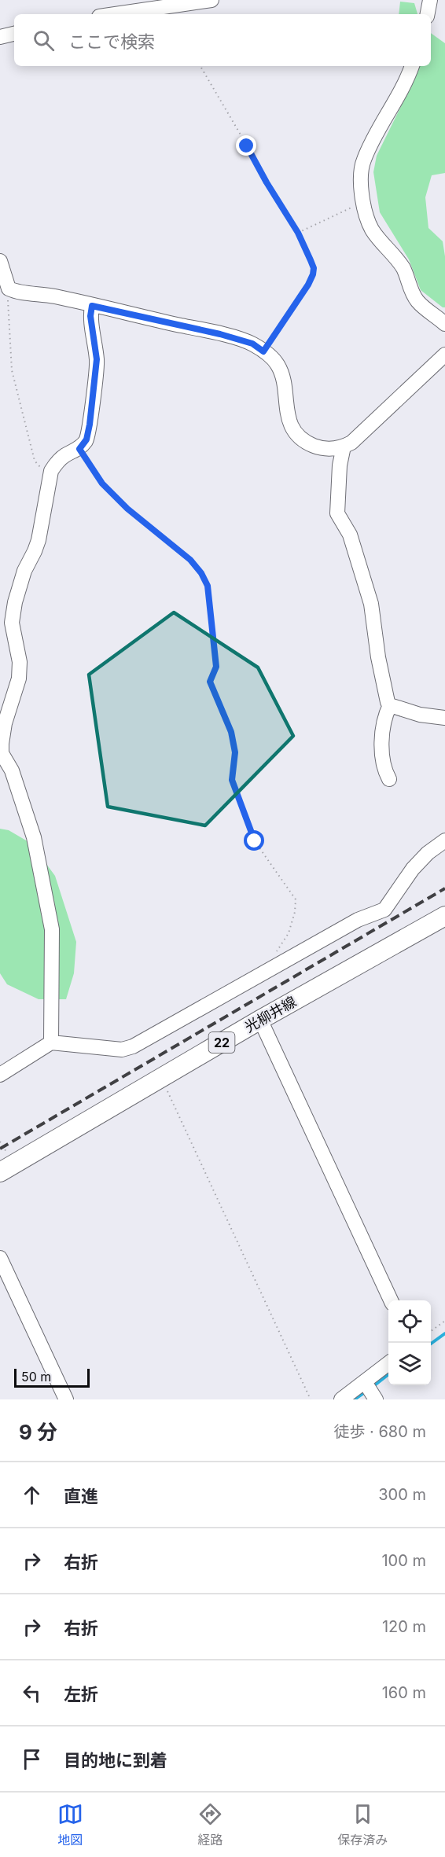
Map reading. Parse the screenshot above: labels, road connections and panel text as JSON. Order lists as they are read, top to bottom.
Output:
{
  "streets": {
    "main road": ["光柳井線", "22"]
  },
  "scale_bar": "50 m",
  "page": {
    "search": "ここで検索",
    "scale": "50 m",
    "heading": ["9 分", "徒歩 · 680 m"],
    "list": [
      ["直進", "300 m"],
      ["右折", "100 m"],
      ["右折", "120 m"],
      ["左折", "160 m"],
      "目的地に到着"
    ],
    "nav": ["地図", "経路", "保存済み"]
  }
}
